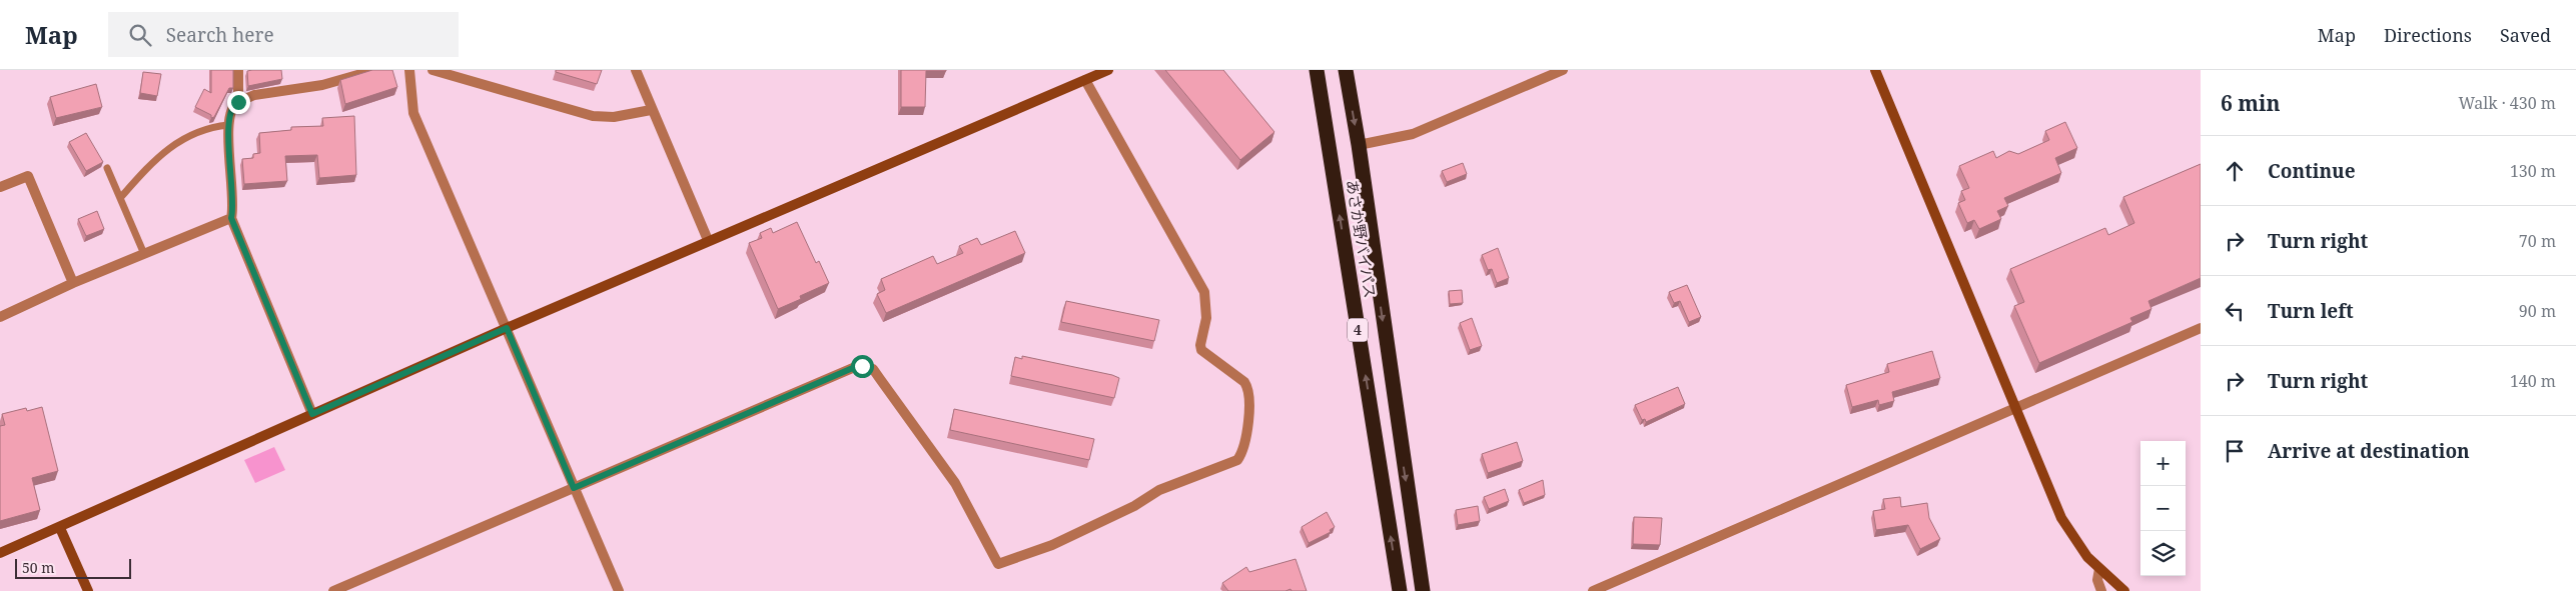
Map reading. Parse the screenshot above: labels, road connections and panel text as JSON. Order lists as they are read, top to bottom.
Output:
{
  "streets": {
    "highway": ["あさか野バイパス", "4"]
  },
  "scale_bar": "50 m",
  "page": {
    "header": "Map",
    "search": "Search here",
    "nav": ["Map", "Directions", "Saved"],
    "heading": ["6 min", "Walk · 430 m"],
    "list": [
      ["Continue", "130 m"],
      ["Turn right", "70 m"],
      ["Turn left", "90 m"],
      ["Turn right", "140 m"],
      "Arrive at destination"
    ],
    "map_buttons": ["+", "−"],
    "scale": "50 m"
  }
}
